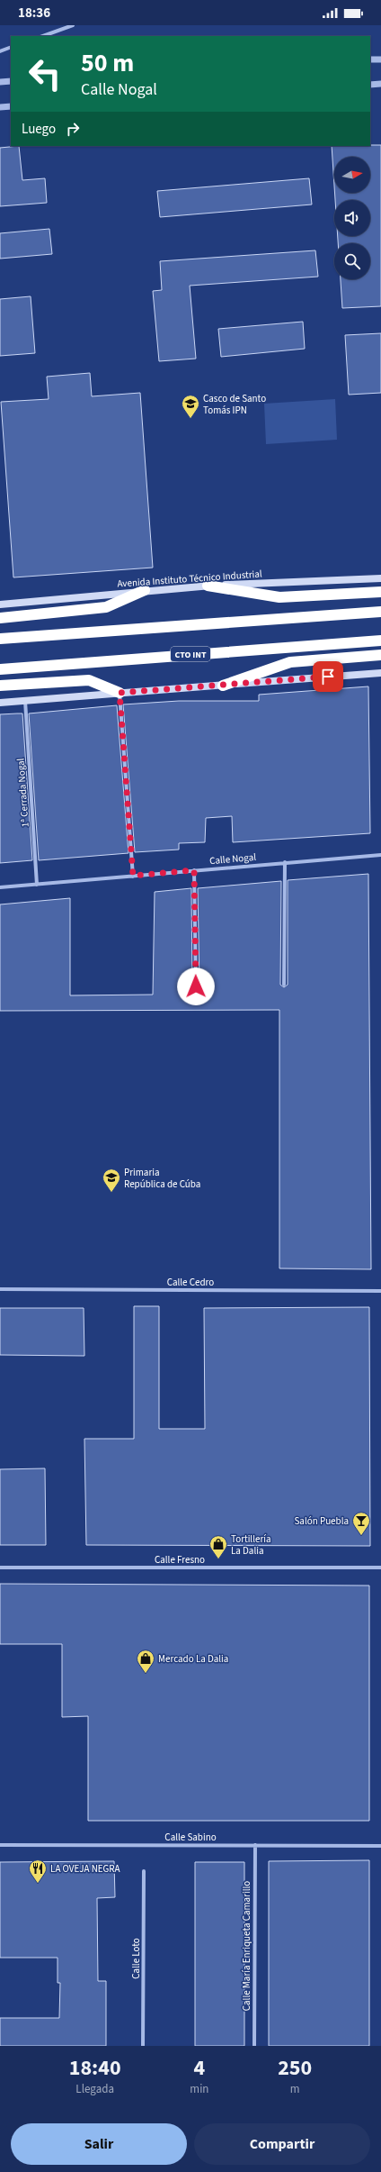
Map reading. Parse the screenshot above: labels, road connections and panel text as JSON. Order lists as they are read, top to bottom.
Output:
{
  "streets": {
    "highway": ["CTO INT"],
    "main road": ["Avenida Instituto Técnico Industrial"],
    "street": [
      "1ª Cerrada Nogal",
      "Calle Nogal",
      "Calle Cedro",
      "Calle Fresno",
      "Calle Sabino",
      "Calle María Enriqueta Camarillo",
      "Calle Loto"
    ]
  },
  "crossings": [
    ["1ª Cerrada Nogal", "Calle Nogal"],
    ["Calle Sabino", "Calle María Enriqueta Camarillo"]
  ],
  "places": {
    "school or university": ["Casco de Santo Tomás IPN", "Primaria República de Cúba"],
    "bar": ["Salón Puebla"],
    "shop": ["Tortillería La Dalia", "Mercado La Dalia"],
    "restaurant": ["LA OVEJA NEGRA"]
  },
  "north": "right",
  "page": {
    "status": "18:36",
    "turn": ["50 m", "Calle Nogal"],
    "then": "Luego",
    "eta": [
      "18:40",
      "Llegada",
      "4",
      "min",
      "250",
      "m"
    ],
    "buttons": ["Salir", "Compartir"]
  }
}
